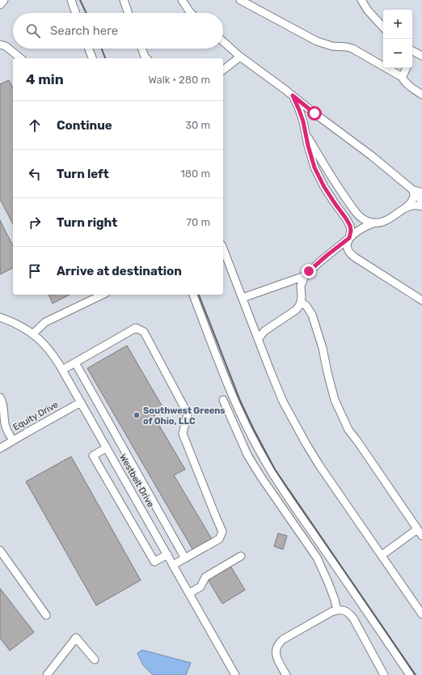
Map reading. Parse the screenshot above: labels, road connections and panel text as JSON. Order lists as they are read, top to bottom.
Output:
{
  "streets": {
    "street": ["Equity Drive", "Westbelt Drive"]
  },
  "crossings": [
    ["Equity Drive", "Westbelt Drive"]
  ],
  "places": ["Southwest Greens of Ohio, LLC"],
  "page": {
    "map_buttons": ["+", "−"],
    "search": "Search here",
    "heading": ["4 min", "Walk · 280 m"],
    "list": [
      ["Continue", "30 m"],
      ["Turn left", "180 m"],
      ["Turn right", "70 m"],
      "Arrive at destination"
    ]
  }
}
